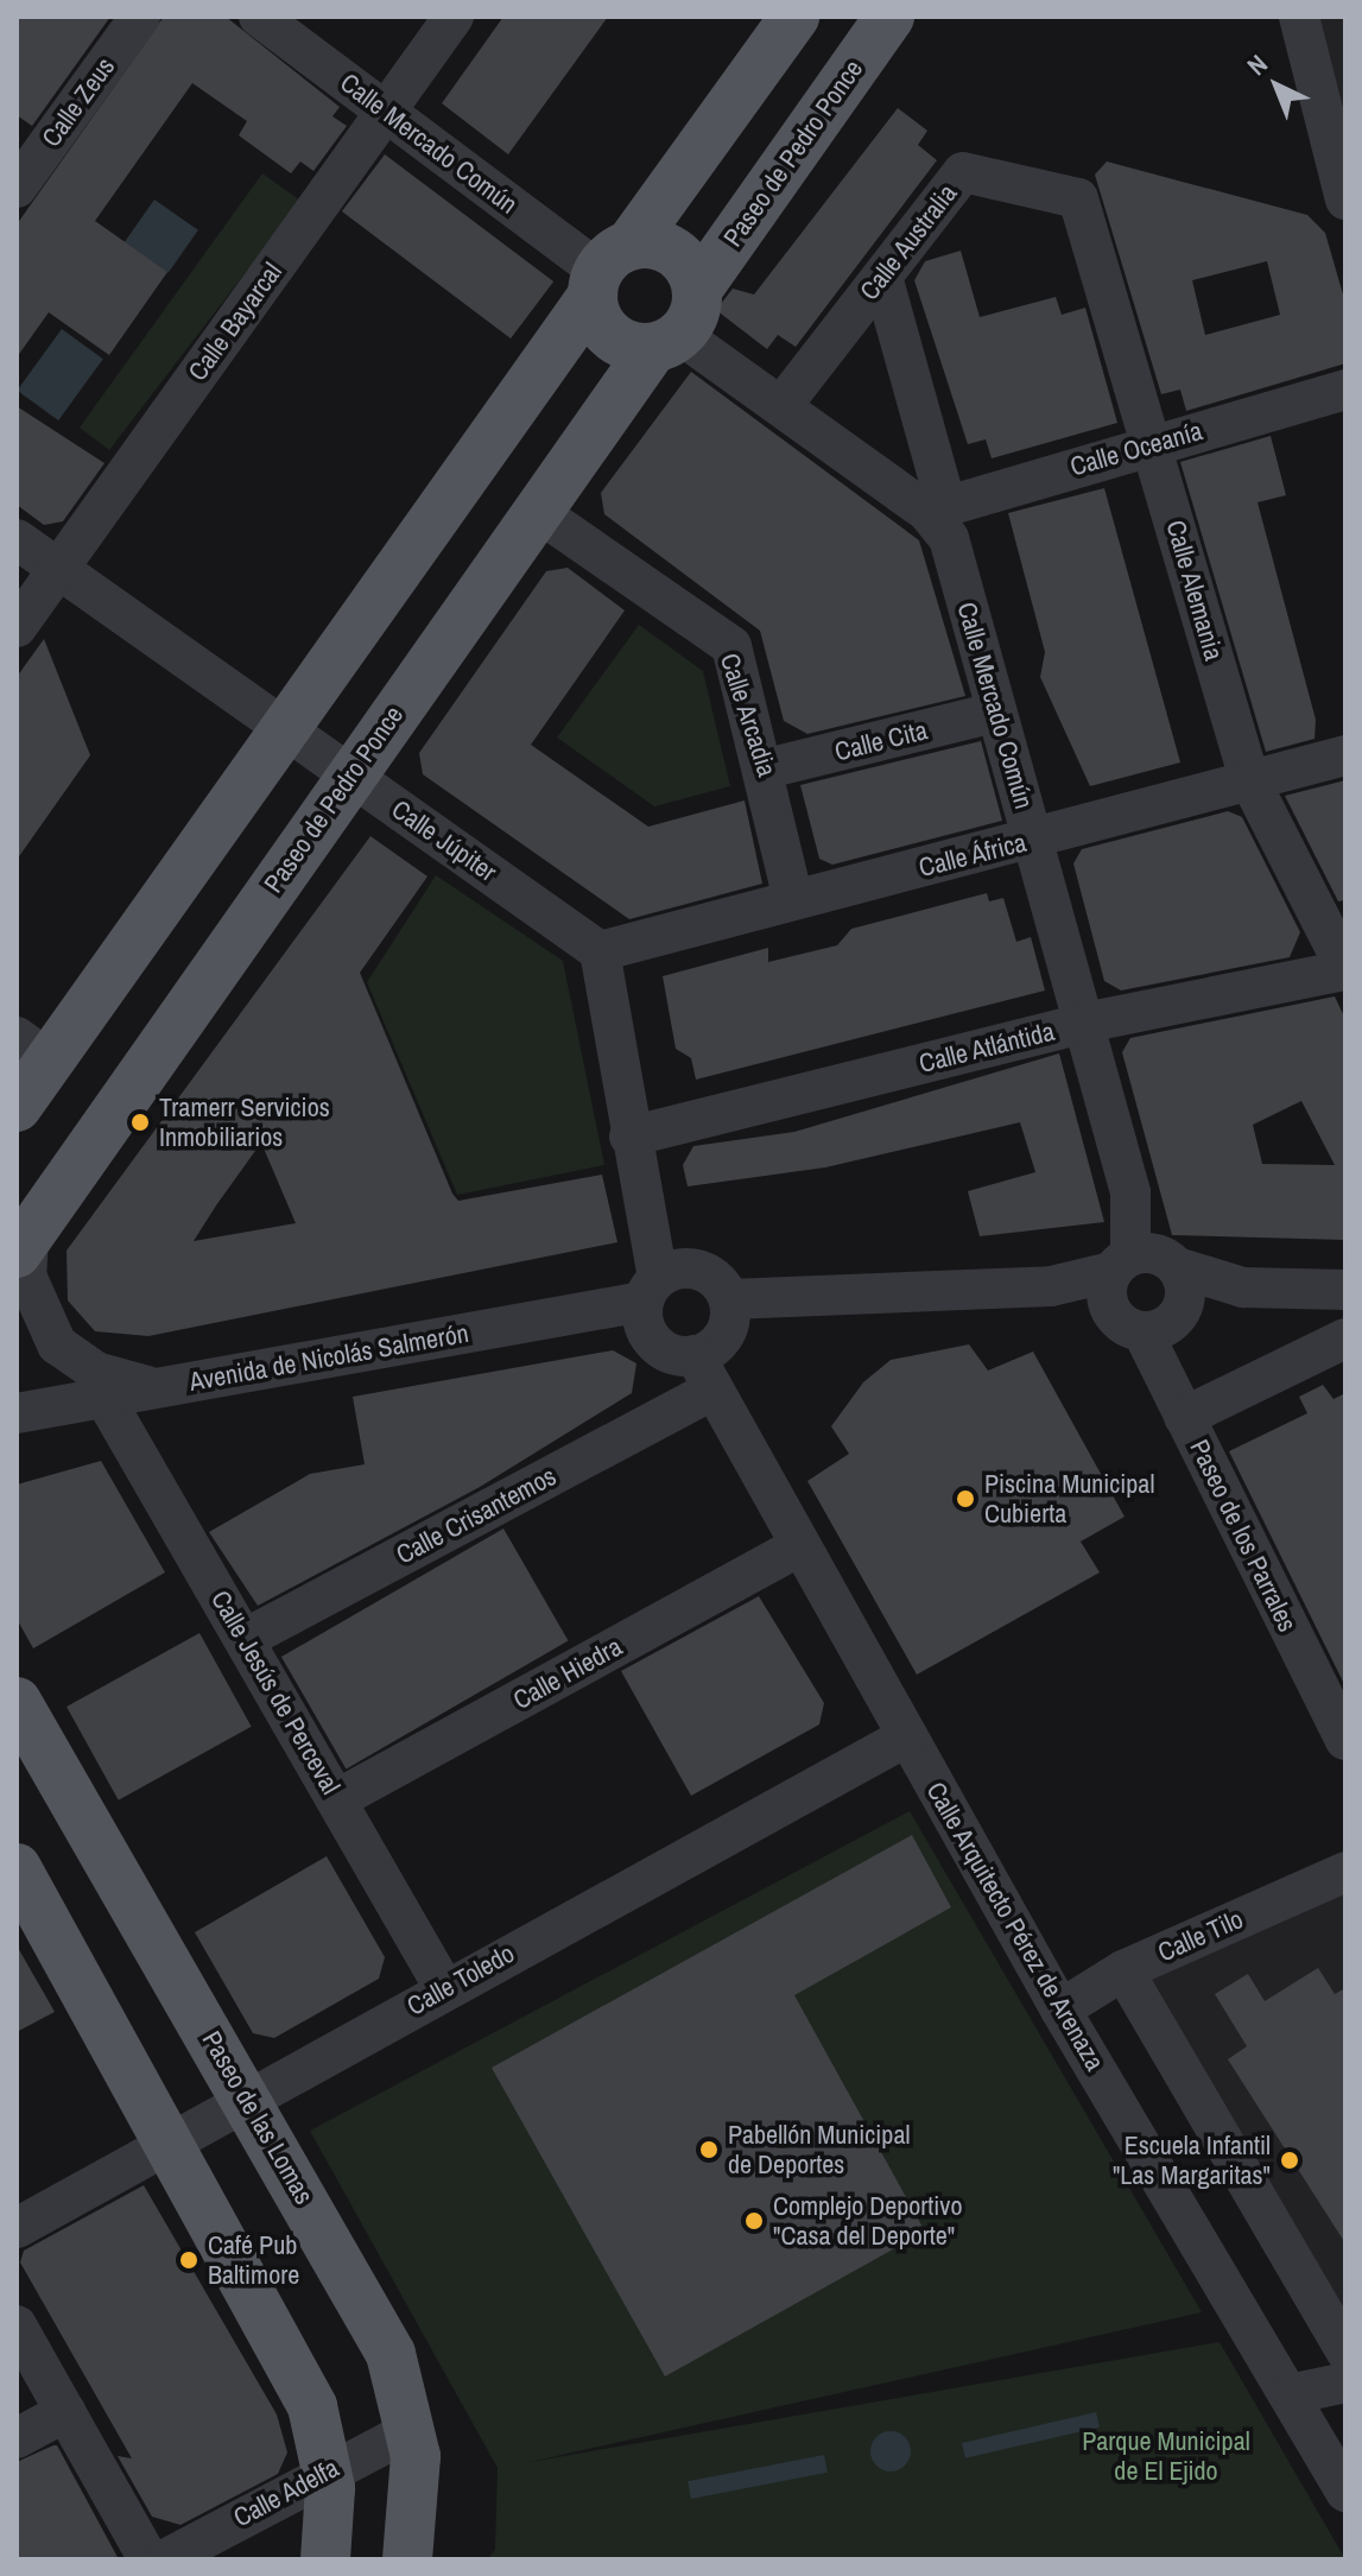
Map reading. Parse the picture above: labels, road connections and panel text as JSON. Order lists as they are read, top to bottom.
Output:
{
  "streets": {
    "main road": ["Paseo de Pedro Ponce", "Paseo de las Lomas"],
    "street": [
      "Calle Zeus",
      "Calle Mercado Común",
      "Calle Australia",
      "Calle Bayarcal",
      "Calle Oceanía",
      "Calle Alemania",
      "Calle Arcadia",
      "Calle Cita",
      "Calle Júpiter",
      "Calle África",
      "Calle Atlántida",
      "Avenida de Nicolás Salmerón",
      "Calle Crisantemos",
      "Paseo de los Parrales",
      "Calle Hiedra",
      "Calle Jesús de Perceval",
      "Calle Arquitecto Pérez de Arenaza",
      "Calle Tilo",
      "Calle Toledo",
      "Calle Adelfa"
    ]
  },
  "crossings": [
    ["Calle Mercado Común", "Paseo de Pedro Ponce"],
    ["Calle Mercado Común", "Calle Australia"],
    ["Calle Mercado Común", "Calle Bayarcal"],
    ["Calle Mercado Común", "Calle Oceanía"],
    ["Calle Mercado Común", "Calle Cita"],
    ["Calle Mercado Común", "Calle África"],
    ["Calle Mercado Común", "Calle Atlántida"],
    ["Calle Mercado Común", "Paseo de los Parrales"],
    ["Paseo de Pedro Ponce", "Calle Arcadia"],
    ["Paseo de Pedro Ponce", "Calle Júpiter"],
    ["Calle Australia", "Calle Alemania"],
    ["Calle Bayarcal", "Calle Júpiter"],
    ["Calle Oceanía", "Calle Alemania"],
    ["Calle Alemania", "Calle África"],
    ["Calle Alemania", "Calle Atlántida"],
    ["Calle Arcadia", "Calle Cita"],
    ["Calle Arcadia", "Calle África"],
    ["Calle Júpiter", "Calle África"],
    ["Avenida de Nicolás Salmerón", "Calle Crisantemos"],
    ["Avenida de Nicolás Salmerón", "Calle Jesús de Perceval"],
    ["Calle Crisantemos", "Calle Jesús de Perceval"],
    ["Calle Crisantemos", "Calle Arquitecto Pérez de Arenaza"],
    ["Calle Hiedra", "Calle Jesús de Perceval"],
    ["Calle Hiedra", "Calle Arquitecto Pérez de Arenaza"],
    ["Calle Jesús de Perceval", "Calle Toledo"],
    ["Calle Arquitecto Pérez de Arenaza", "Calle Tilo"],
    ["Calle Arquitecto Pérez de Arenaza", "Calle Toledo"],
    ["Calle Toledo", "Paseo de las Lomas"],
    ["Paseo de las Lomas", "Calle Adelfa"]
  ],
  "parks": ["Parque Municipal de El Ejido"],
  "places": [
    "Tramerr Servicios Inmobiliarios",
    "Piscina Municipal Cubierta",
    "Pabellón Municipal de Deportes",
    "Escuela Infantil \"Las Margaritas\"",
    "Complejo Deportivo \"Casa del Deporte\"",
    "Café Pub Baltimore"
  ],
  "north": "top left"
}
